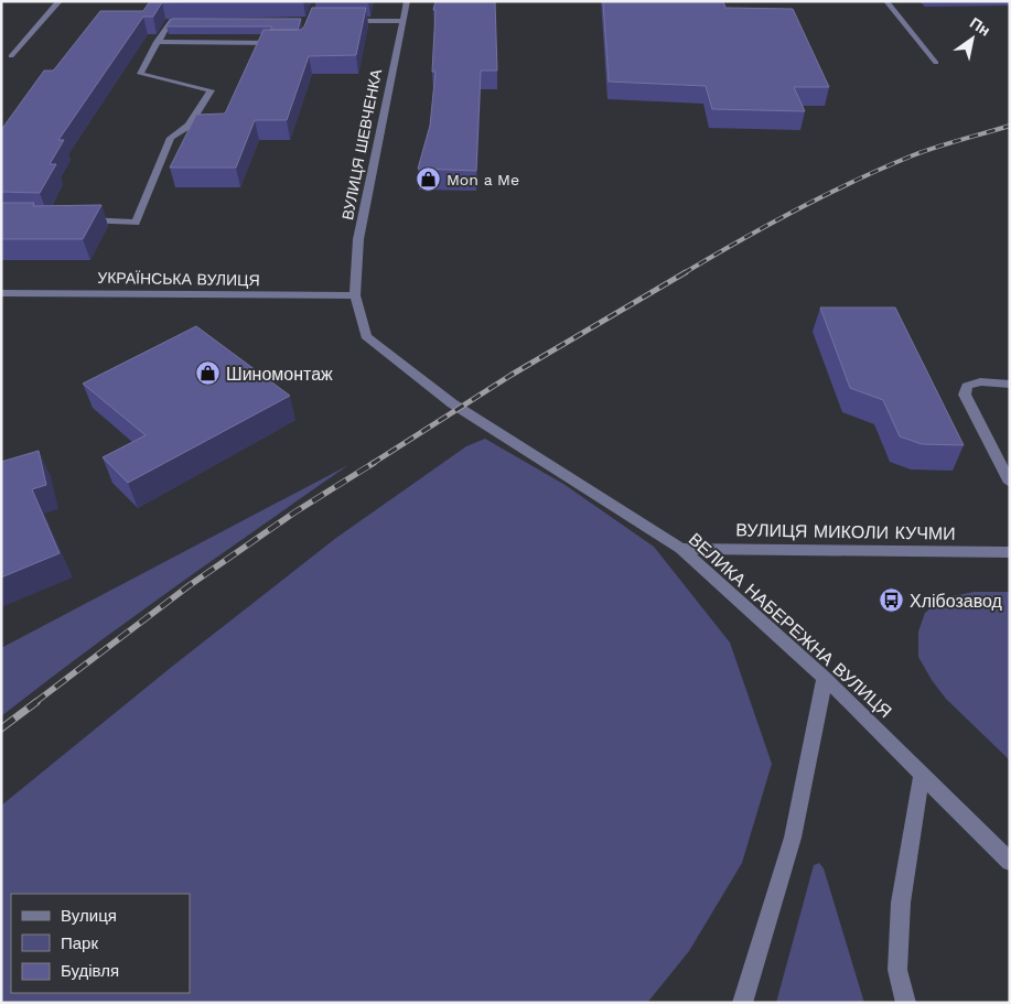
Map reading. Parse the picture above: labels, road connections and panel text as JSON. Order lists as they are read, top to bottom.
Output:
{
  "streets": {
    "street": [
      "ВУЛИЦЯ ШЕВЧЕНКА",
      "УКРАЇНСЬКА ВУЛИЦЯ",
      "ВУЛИЦЯ МИКОЛИ КУЧМИ",
      "ВЕЛИКА НАБЕРЕЖНА ВУЛИЦЯ"
    ]
  },
  "crossings": [
    ["ВУЛИЦЯ ШЕВЧЕНКА", "УКРАЇНСЬКА ВУЛИЦЯ"],
    ["ВУЛИЦЯ ШЕВЧЕНКА", "ВЕЛИКА НАБЕРЕЖНА ВУЛИЦЯ"],
    ["УКРАЇНСЬКА ВУЛИЦЯ", "ВЕЛИКА НАБЕРЕЖНА ВУЛИЦЯ"],
    ["ВУЛИЦЯ МИКОЛИ КУЧМИ", "ВЕЛИКА НАБЕРЕЖНА ВУЛИЦЯ"]
  ],
  "places": {
    "shop": ["Mon a Me", "Шиномонтаж"],
    "bus stop": ["Хлібозавод"]
  },
  "legend": ["Вулиця", "Парк", "Будівля"],
  "north": "top right"
}
